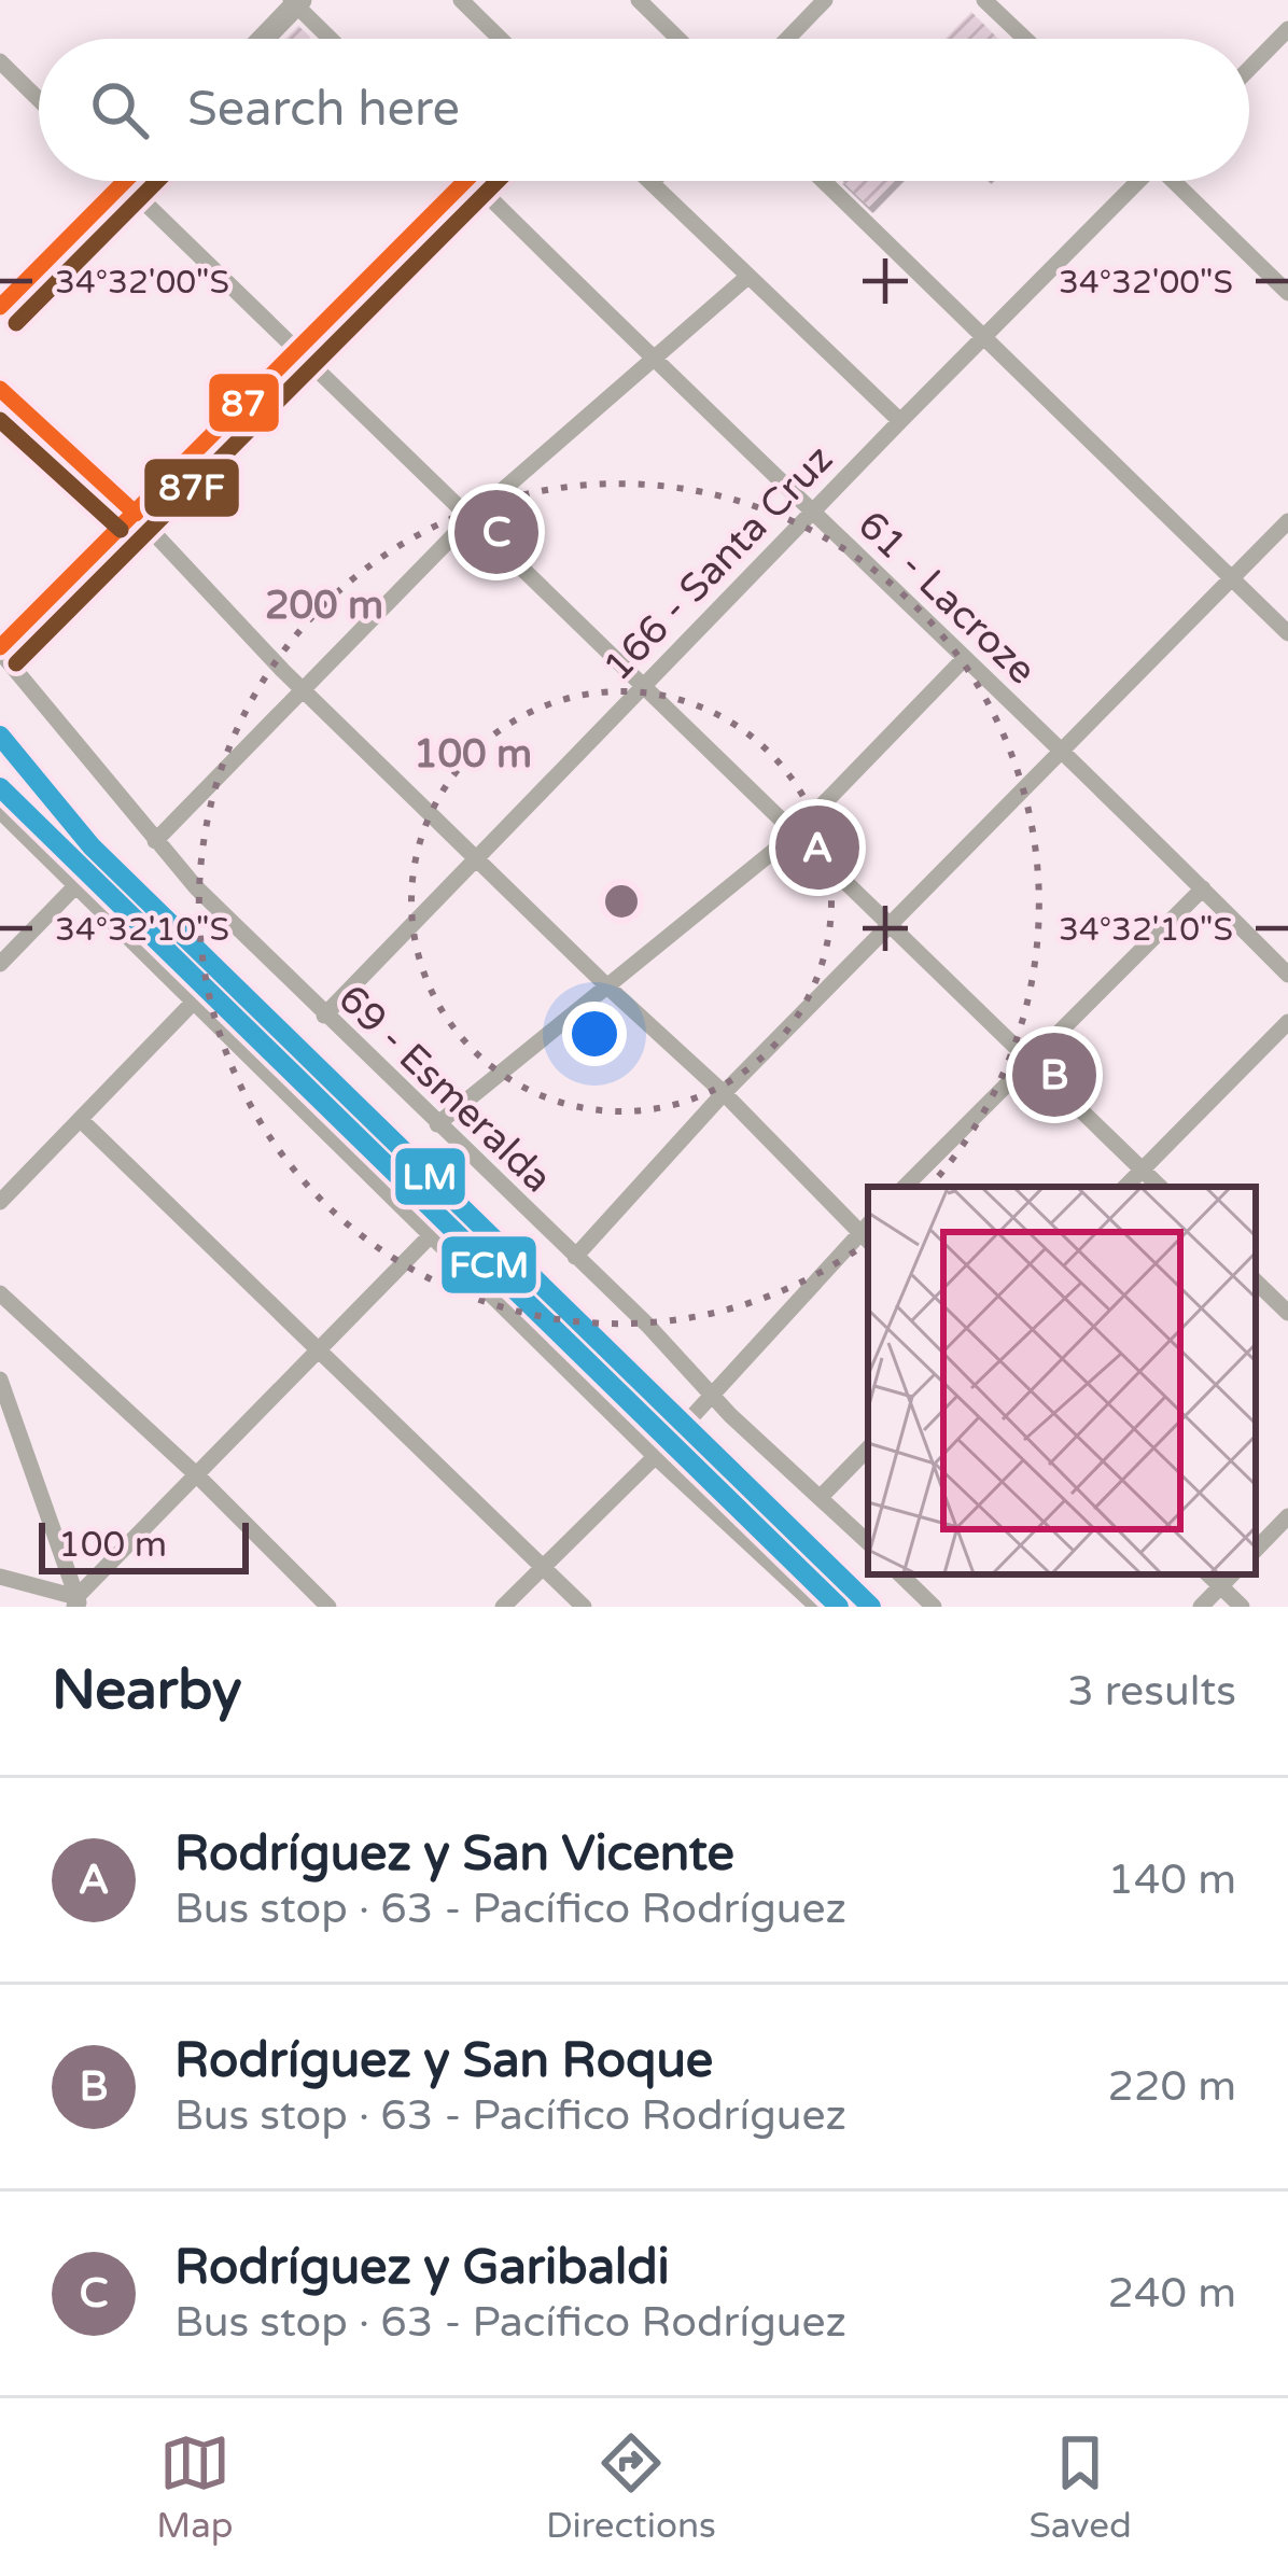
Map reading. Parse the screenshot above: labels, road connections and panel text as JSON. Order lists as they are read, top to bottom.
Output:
{
  "streets": {
    "street": ["166 - Santa Cruz", "61 - Lacroze", "69 - Esmeralda"]
  },
  "crossings": [
    ["166 - Santa Cruz", "61 - Lacroze"],
    ["166 - Santa Cruz", "69 - Esmeralda"]
  ],
  "lines": [
    "transit line 87",
    "transit line 87F",
    "transit line LM",
    "transit line FCM"
  ],
  "scale_bar": "100 m",
  "page": {
    "search": "Search here",
    "pins": ["C", "A", "B"],
    "scale": "100 m",
    "heading": ["Nearby", "3 results"],
    "list": [
      {
        "mark": "A",
        "name": "Rodríguez y San Vicente",
        "note": "Bus stop · 63 - Pacífico Rodríguez",
        "value": "140 m"
      },
      {
        "mark": "B",
        "name": "Rodríguez y San Roque",
        "note": "Bus stop · 63 - Pacífico Rodríguez",
        "value": "220 m"
      },
      {
        "mark": "C",
        "name": "Rodríguez y Garibaldi",
        "note": "Bus stop · 63 - Pacífico Rodríguez",
        "value": "240 m"
      }
    ],
    "nav": ["Map", "Directions", "Saved"]
  },
  "coordinates": ["34°32'00\"S", "34°32'10\"S"],
  "rings": ["200 m", "100 m"]
}
